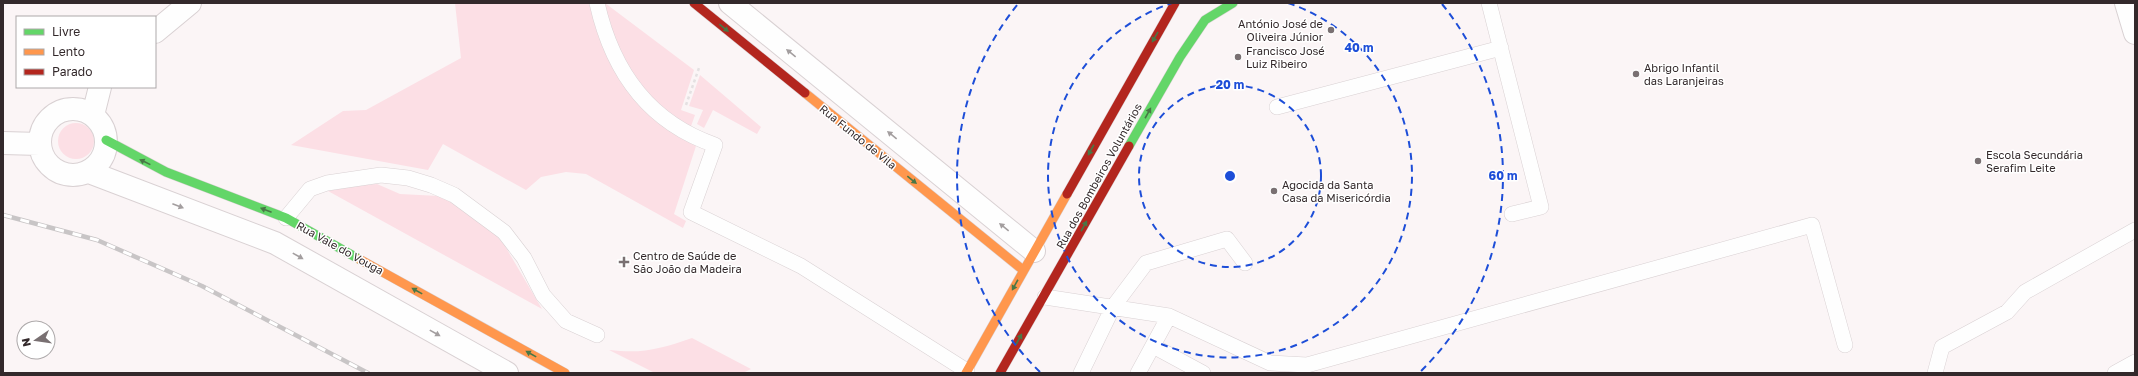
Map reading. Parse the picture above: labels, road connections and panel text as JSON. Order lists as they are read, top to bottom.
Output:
{
  "streets": {
    "street": ["Rua Fundo de Vila", "Rua dos Bombeiros Voluntários", "Rua Vale do Vouga"]
  },
  "crossings": [
    ["Rua Fundo de Vila", "Rua dos Bombeiros Voluntários"]
  ],
  "places": {
    "other": [
      "António José de Oliveira Júnior",
      "Francisco José Luiz Ribeiro",
      "Abrigo Infantil das Laranjeiras",
      "Escola Secundária Serafim Leite",
      "Agocida da Santa Casa da Misericórdia"
    ],
    "health": ["Centro de Saúde de São João da Madeira"]
  },
  "legend": ["Livre", "Lento", "Parado"],
  "north": "left",
  "rings": ["40 m", "20 m", "60 m"]
}
